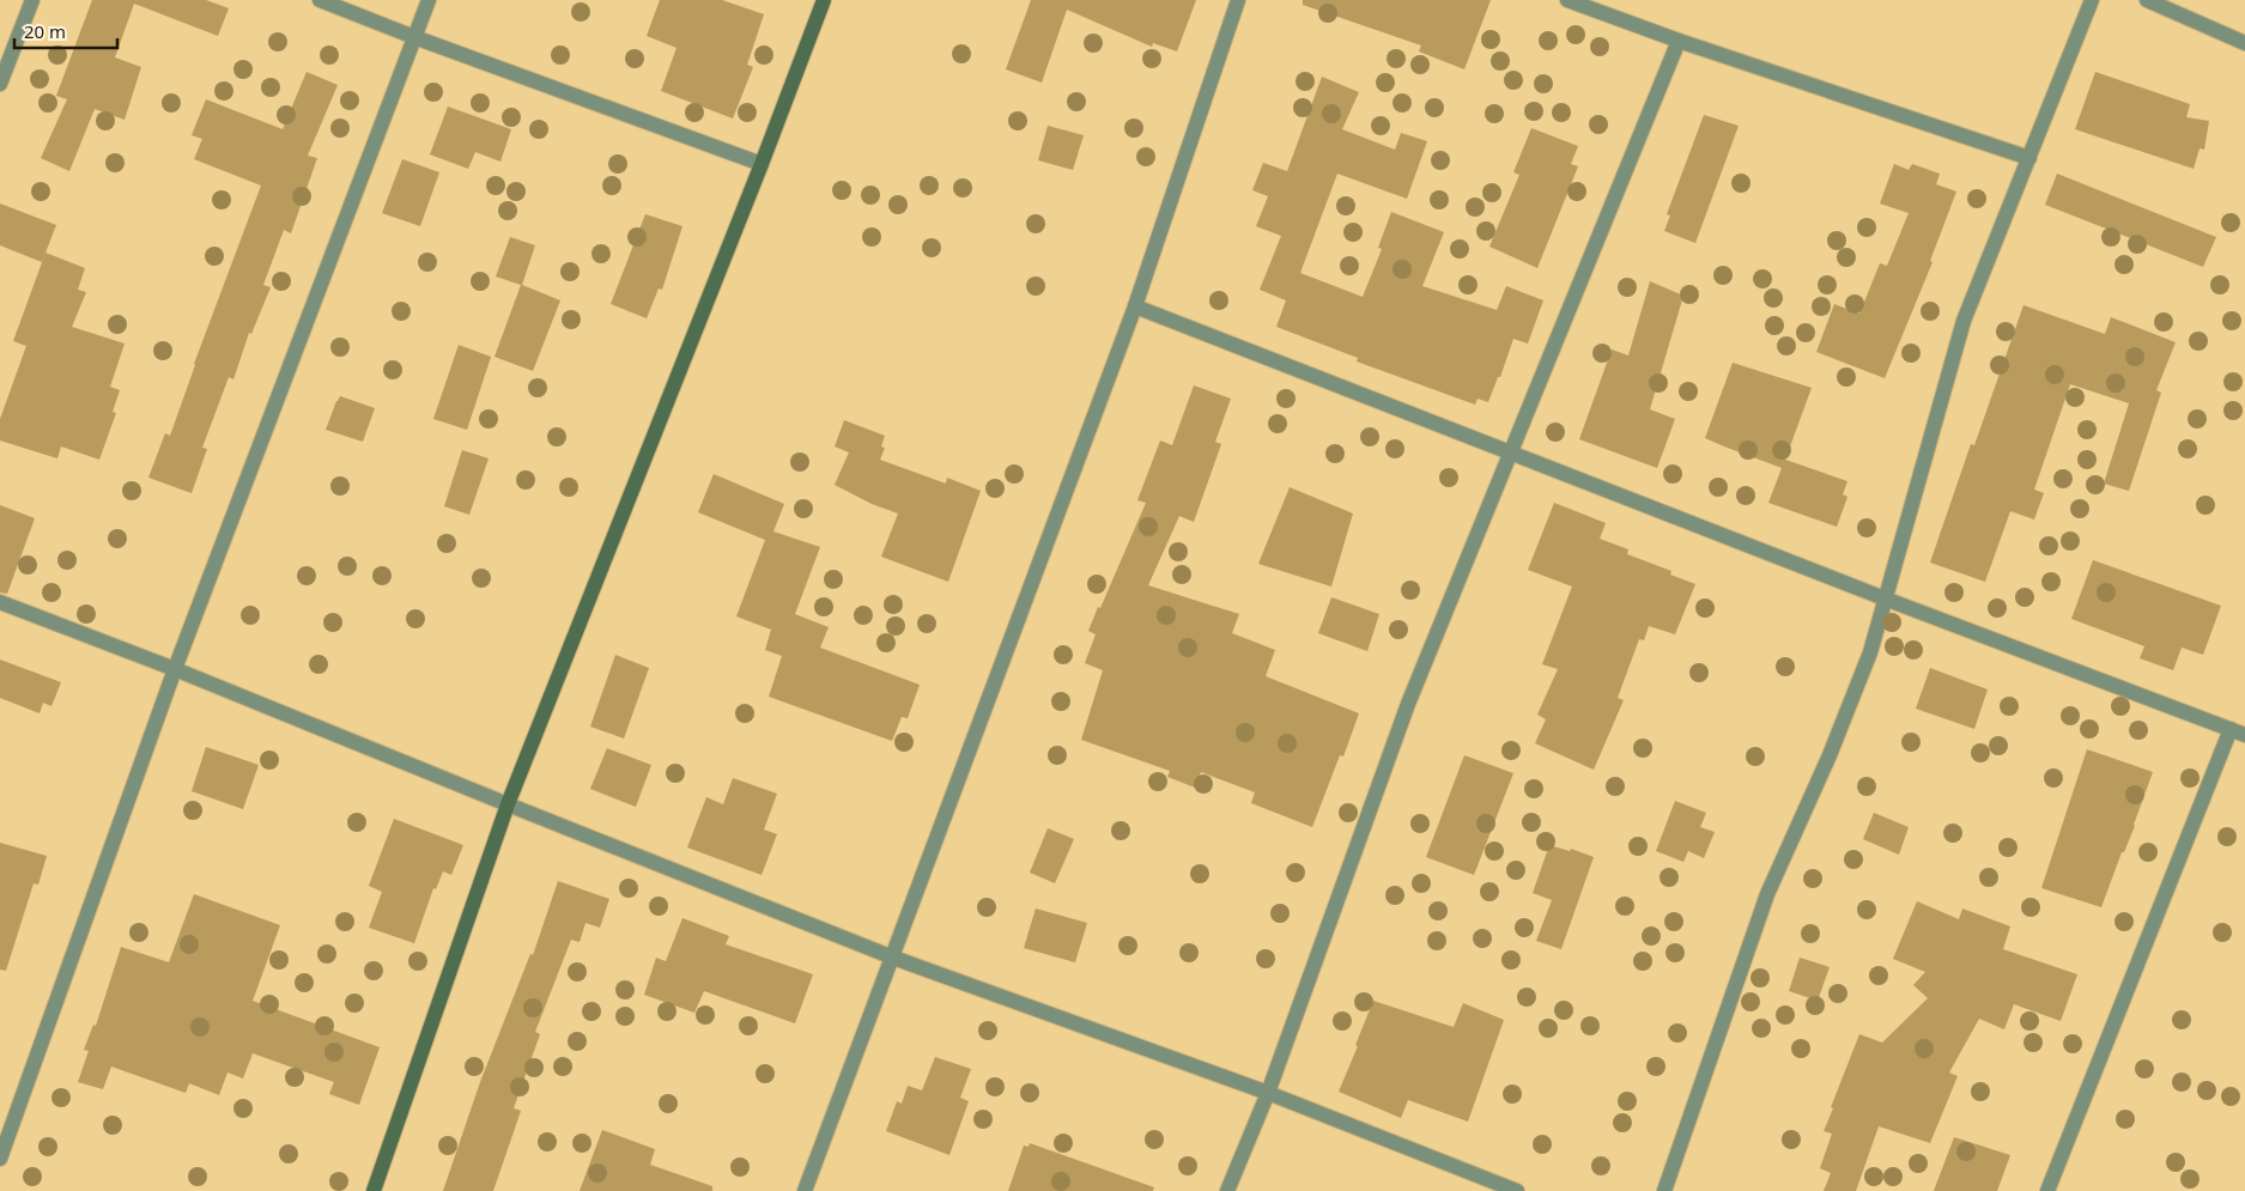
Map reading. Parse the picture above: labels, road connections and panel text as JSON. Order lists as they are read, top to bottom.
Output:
{
  "scale_bar": "20 m"
}
